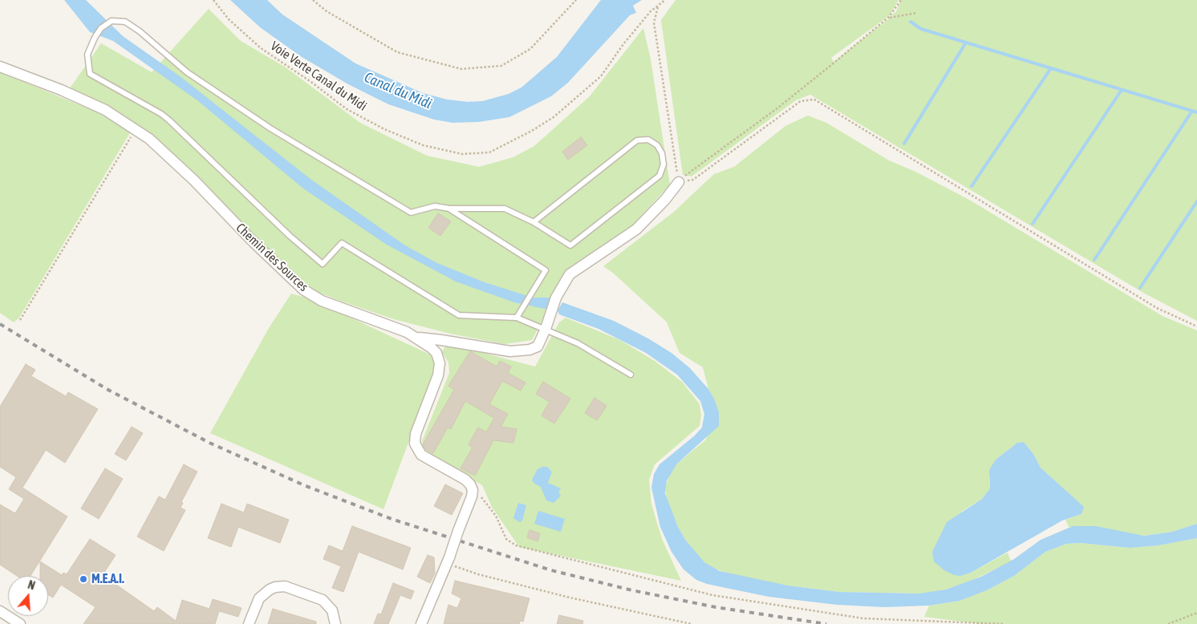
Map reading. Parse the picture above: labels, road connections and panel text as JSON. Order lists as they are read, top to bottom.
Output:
{
  "streets": {
    "street": ["Chemin des Sources"],
    "path": ["Voie Verte Canal du Midi"]
  },
  "water": ["Canal du Midi"],
  "places": ["M.E.A.I."],
  "north": "top"
}
